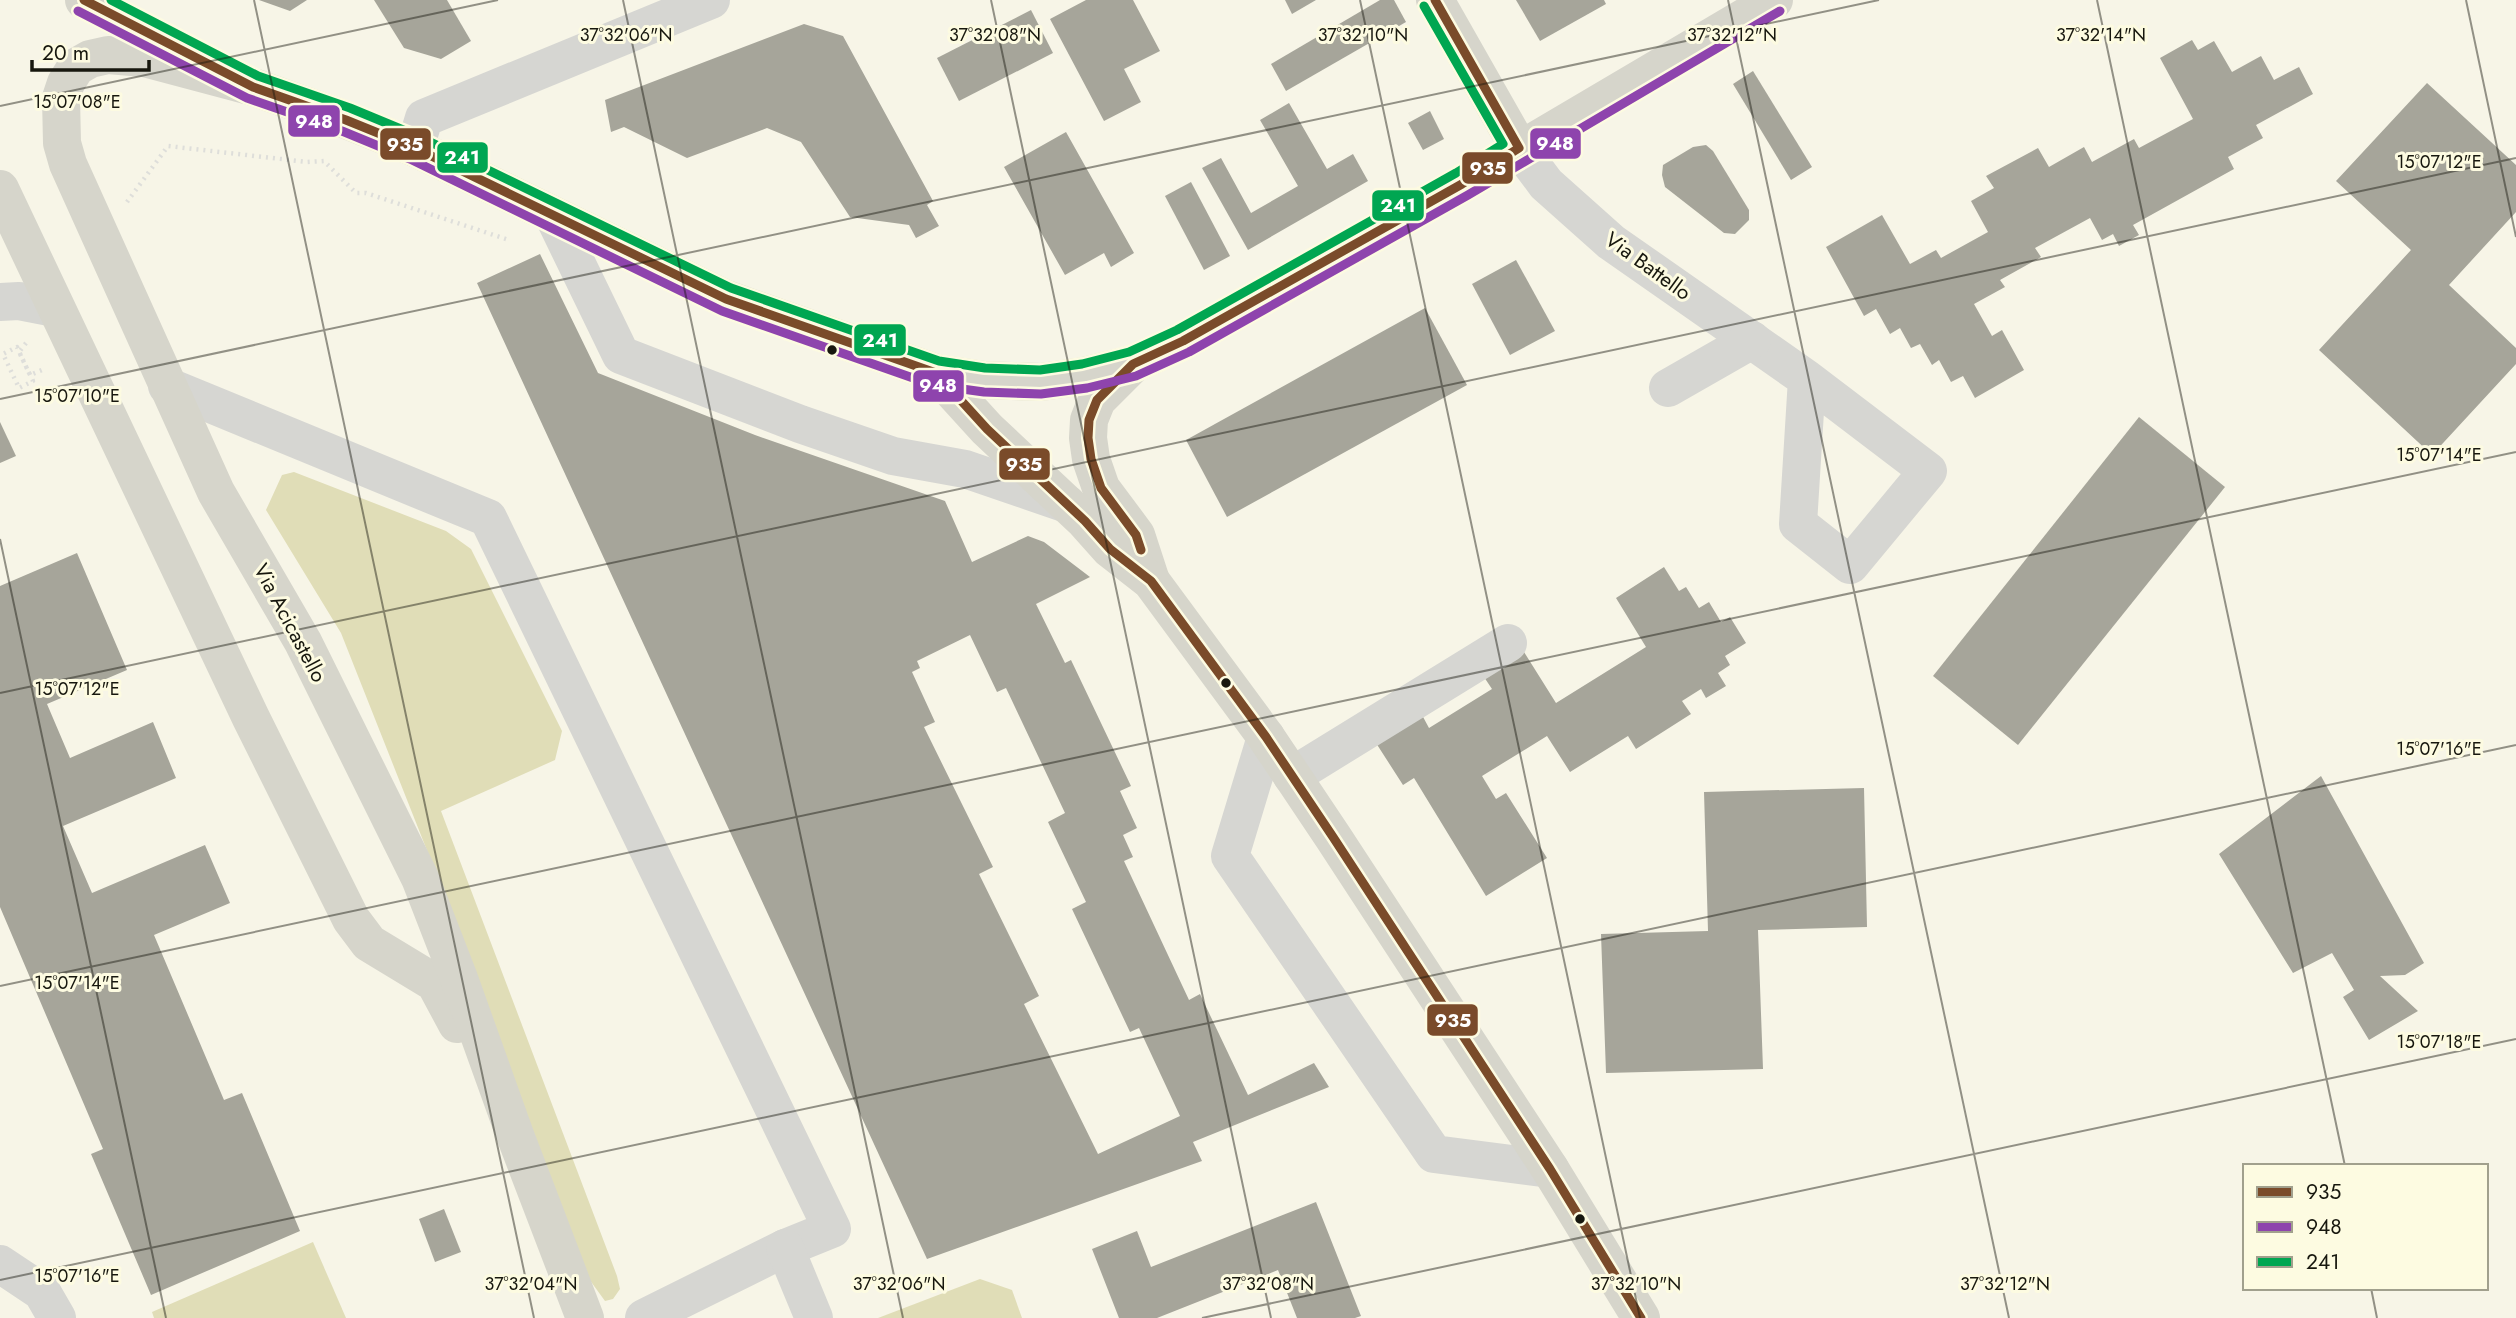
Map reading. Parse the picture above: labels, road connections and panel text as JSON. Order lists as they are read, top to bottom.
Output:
{
  "streets": {
    "main road": ["Via Battello", "Via Acicastello"]
  },
  "lines": ["transit line 935", "transit line 241", "transit line 948"],
  "legend": ["935", "948", "241"],
  "scale_bar": "20 m",
  "coordinates": [
    "37°32'06\"N",
    "37°32'08\"N",
    "37°32'10\"N",
    "37°32'12\"N",
    "37°32'14\"N",
    "15°07'08\"E",
    "15°07'12\"E",
    "15°07'10\"E",
    "15°07'14\"E",
    "15°07'16\"E",
    "15°07'18\"E",
    "37°32'04\"N"
  ]
}
